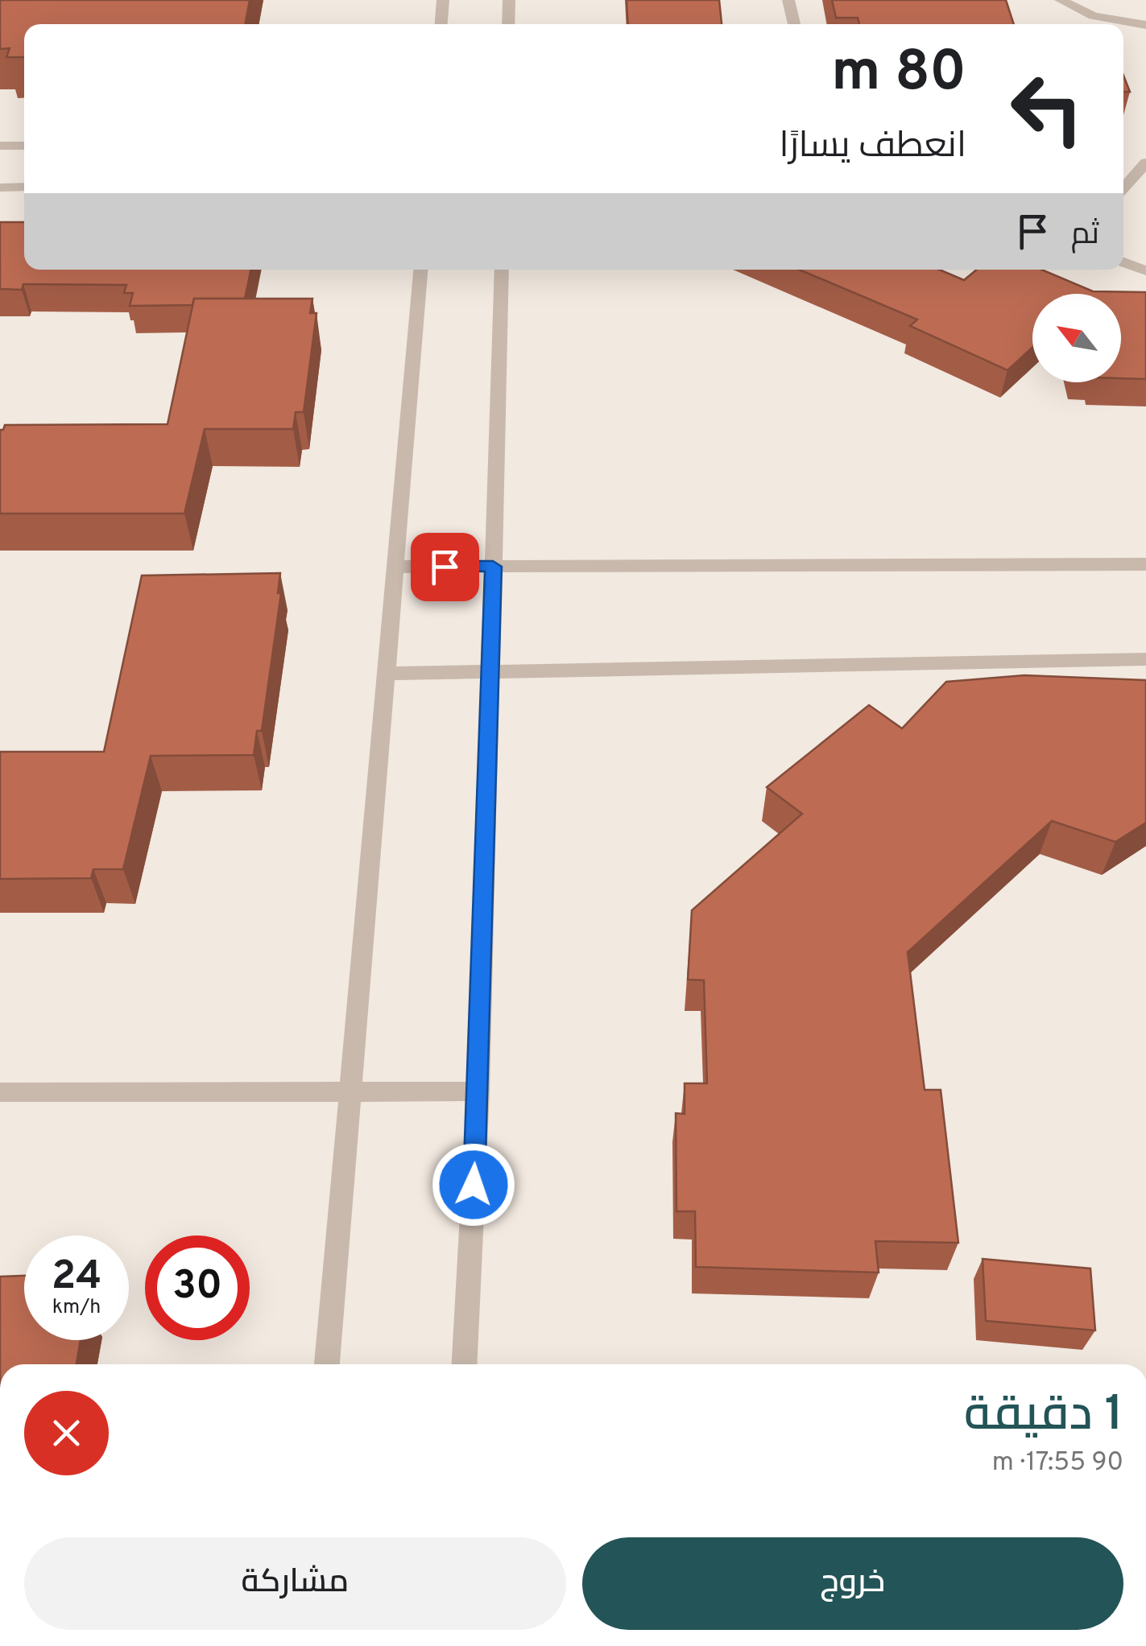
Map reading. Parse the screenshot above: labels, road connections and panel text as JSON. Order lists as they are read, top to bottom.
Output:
{
  "north": "top left",
  "page": {
    "turn": ["80 m", "انعطف يسارًا"],
    "then": "ثم",
    "speed": "24 km/h",
    "limit": "30",
    "heading": ["1 دقيقة", "90 m · 17:55"],
    "buttons": ["خروج", "مشاركة"]
  }
}
